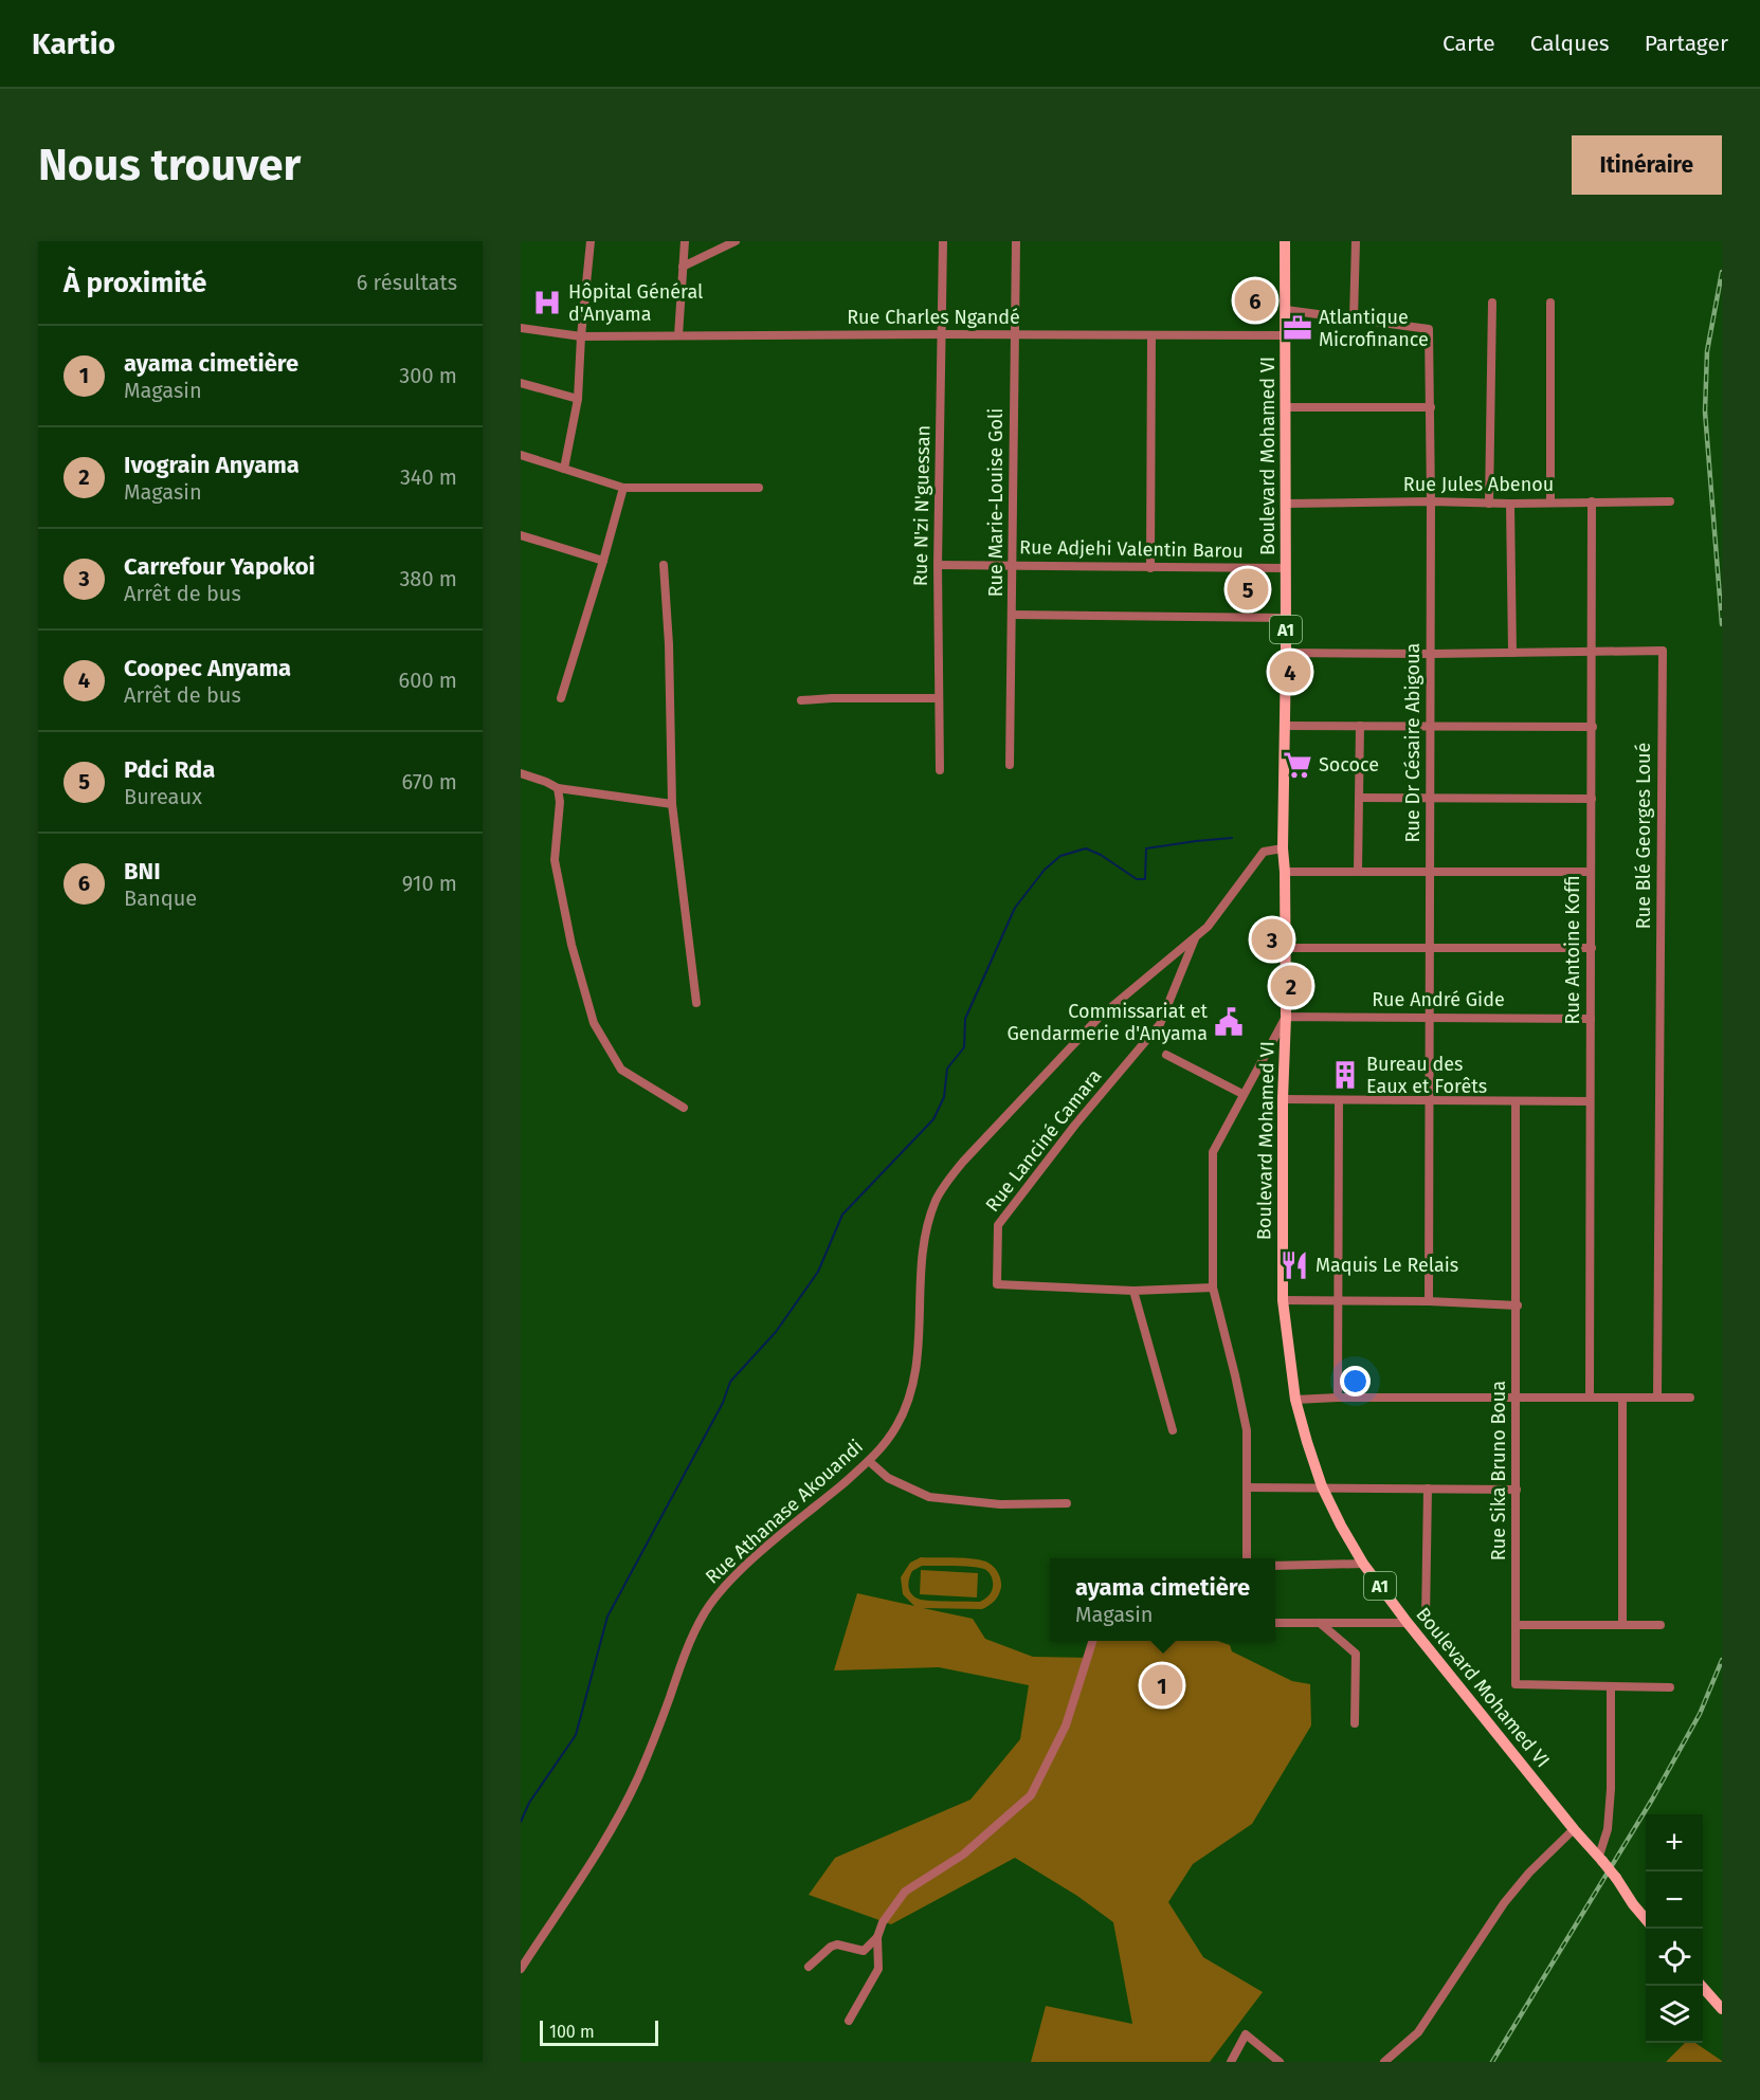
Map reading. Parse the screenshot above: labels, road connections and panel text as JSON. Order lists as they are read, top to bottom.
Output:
{
  "streets": {
    "main road": ["Boulevard Mohamed VI", "A1"],
    "street": [
      "Rue Charles Ngandé",
      "Rue Jules Abenou",
      "Rue Marie-Louise Goli",
      "Rue N'zi N'guessan",
      "Rue Adjehi Valentin Barou",
      "Rue Dr Césaire Abigoua",
      "Rue Blé Georges Loué",
      "Rue Antoine Koffi",
      "Rue André Gide",
      "Rue Lanciné Camara",
      "Rue Sika Bruno Boua",
      "Rue Athanase Akouandi"
    ]
  },
  "crossings": [
    ["Rue Charles Ngandé", "Boulevard Mohamed VI"],
    ["Rue Charles Ngandé", "Rue Marie-Louise Goli"],
    ["Rue Charles Ngandé", "Rue N'zi N'guessan"],
    ["Boulevard Mohamed VI", "Rue Jules Abenou"],
    ["Boulevard Mohamed VI", "Rue Adjehi Valentin Barou"],
    ["Boulevard Mohamed VI", "Rue Dr Césaire Abigoua"],
    ["Boulevard Mohamed VI", "Rue Blé Georges Loué"],
    ["Boulevard Mohamed VI", "Rue André Gide"],
    ["Boulevard Mohamed VI", "Rue Athanase Akouandi"],
    ["Rue Jules Abenou", "Rue Dr Césaire Abigoua"],
    ["Rue Jules Abenou", "Rue Antoine Koffi"],
    ["Rue Marie-Louise Goli", "Rue Adjehi Valentin Barou"],
    ["Rue N'zi N'guessan", "Rue Adjehi Valentin Barou"],
    ["Rue Dr Césaire Abigoua", "Rue Blé Georges Loué"],
    ["Rue Dr Césaire Abigoua", "Rue André Gide"],
    ["Rue Blé Georges Loué", "Rue Antoine Koffi"],
    ["Rue Antoine Koffi", "Rue André Gide"],
    ["Rue Lanciné Camara", "Rue Athanase Akouandi"]
  ],
  "places": {
    "hospital": ["Hôpital Général d'Anyama"],
    "office": ["Atlantique Microfinance"],
    "supermarket": ["Sococe"],
    "public building": ["Commissariat et Gendarmerie d'Anyama"],
    "building": ["Bureau des Eaux et Forêts"],
    "restaurant": ["Maquis Le Relais"]
  },
  "scale_bar": "100 m",
  "page": {
    "header": "Kartio",
    "nav": ["Carte", "Calques", "Partager"],
    "buttons": "Itinéraire",
    "title": "Nous trouver",
    "heading": ["À proximité", "6 résultats"],
    "pins": [
      "6",
      "5",
      "4",
      "3",
      "2",
      "1"
    ],
    "list": [
      {
        "mark": "1",
        "name": "ayama cimetière",
        "note": "Magasin",
        "value": "300 m"
      },
      {
        "mark": "2",
        "name": "Ivograin Anyama",
        "note": "Magasin",
        "value": "340 m"
      },
      {
        "mark": "3",
        "name": "Carrefour Yapokoi",
        "note": "Arrêt de bus",
        "value": "380 m"
      },
      {
        "mark": "4",
        "name": "Coopec Anyama",
        "note": "Arrêt de bus",
        "value": "600 m"
      },
      {
        "mark": "5",
        "name": "Pdci Rda",
        "note": "Bureaux",
        "value": "670 m"
      },
      {
        "mark": "6",
        "name": "BNI",
        "note": "Banque",
        "value": "910 m"
      }
    ],
    "popup": ["ayama cimetière", "Magasin"],
    "map_buttons": ["+", "−"],
    "scale": "100 m"
  }
}
